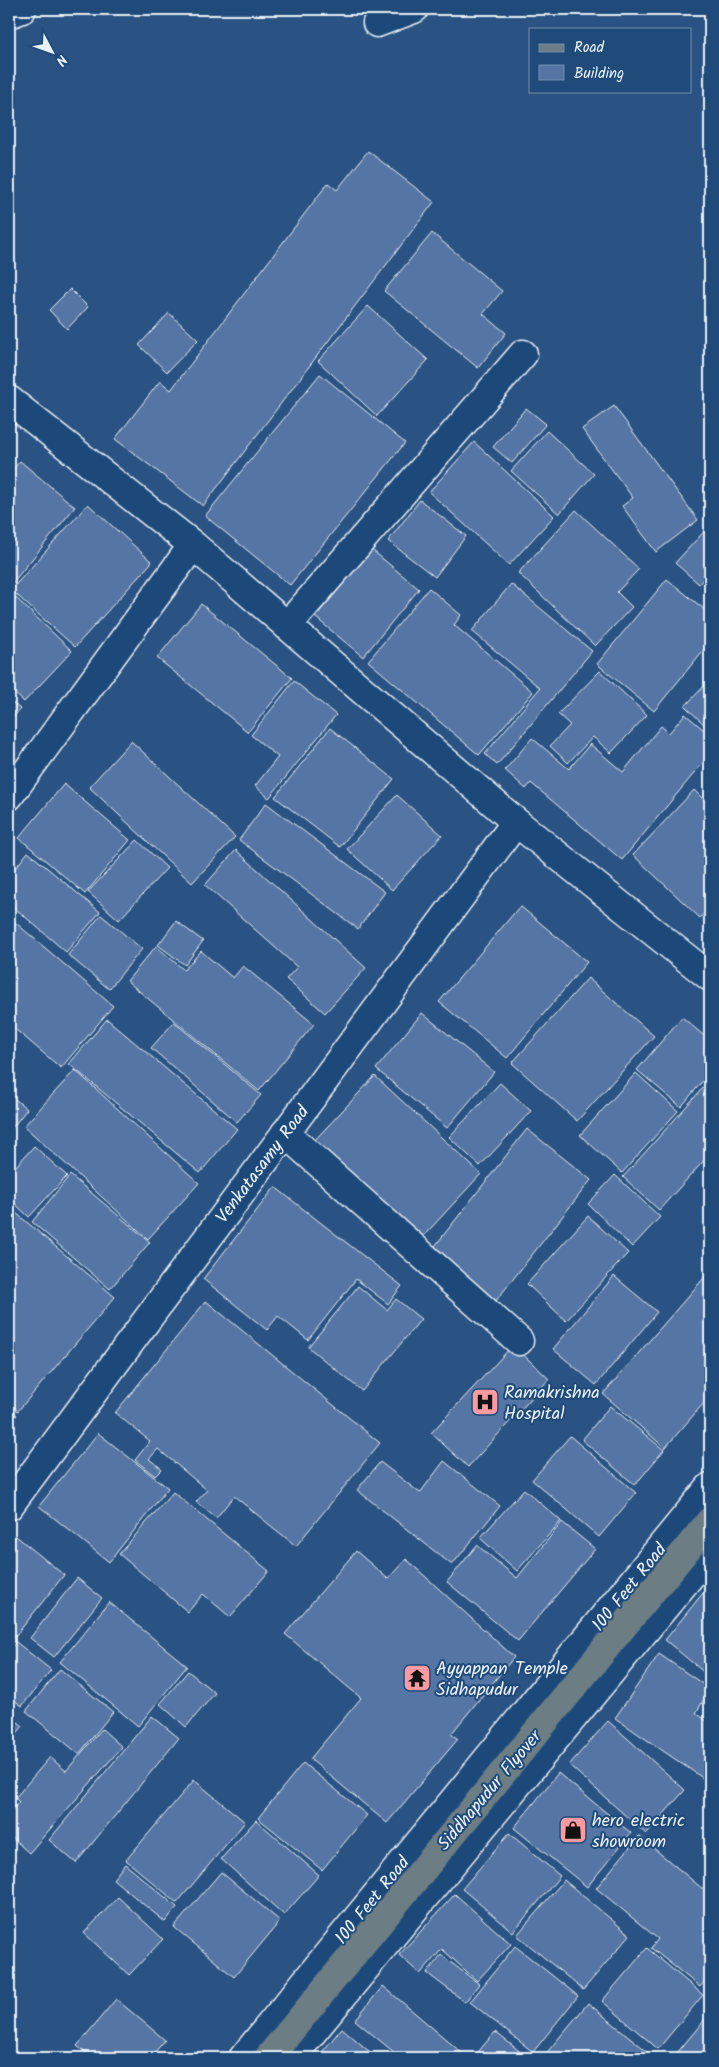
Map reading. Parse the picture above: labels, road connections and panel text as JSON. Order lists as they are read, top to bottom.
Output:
{
  "streets": {
    "main road": ["Siddhapudur Flyover"],
    "street": ["Venkatasamy Road", "100 Feet Road"]
  },
  "places": {
    "hospital": ["Ramakrishna Hospital"],
    "temple": ["Ayyappan Temple Sidhapudur"],
    "shop": ["hero electric showroom"]
  },
  "legend": ["Road", "Building"],
  "north": "bottom right"
}
